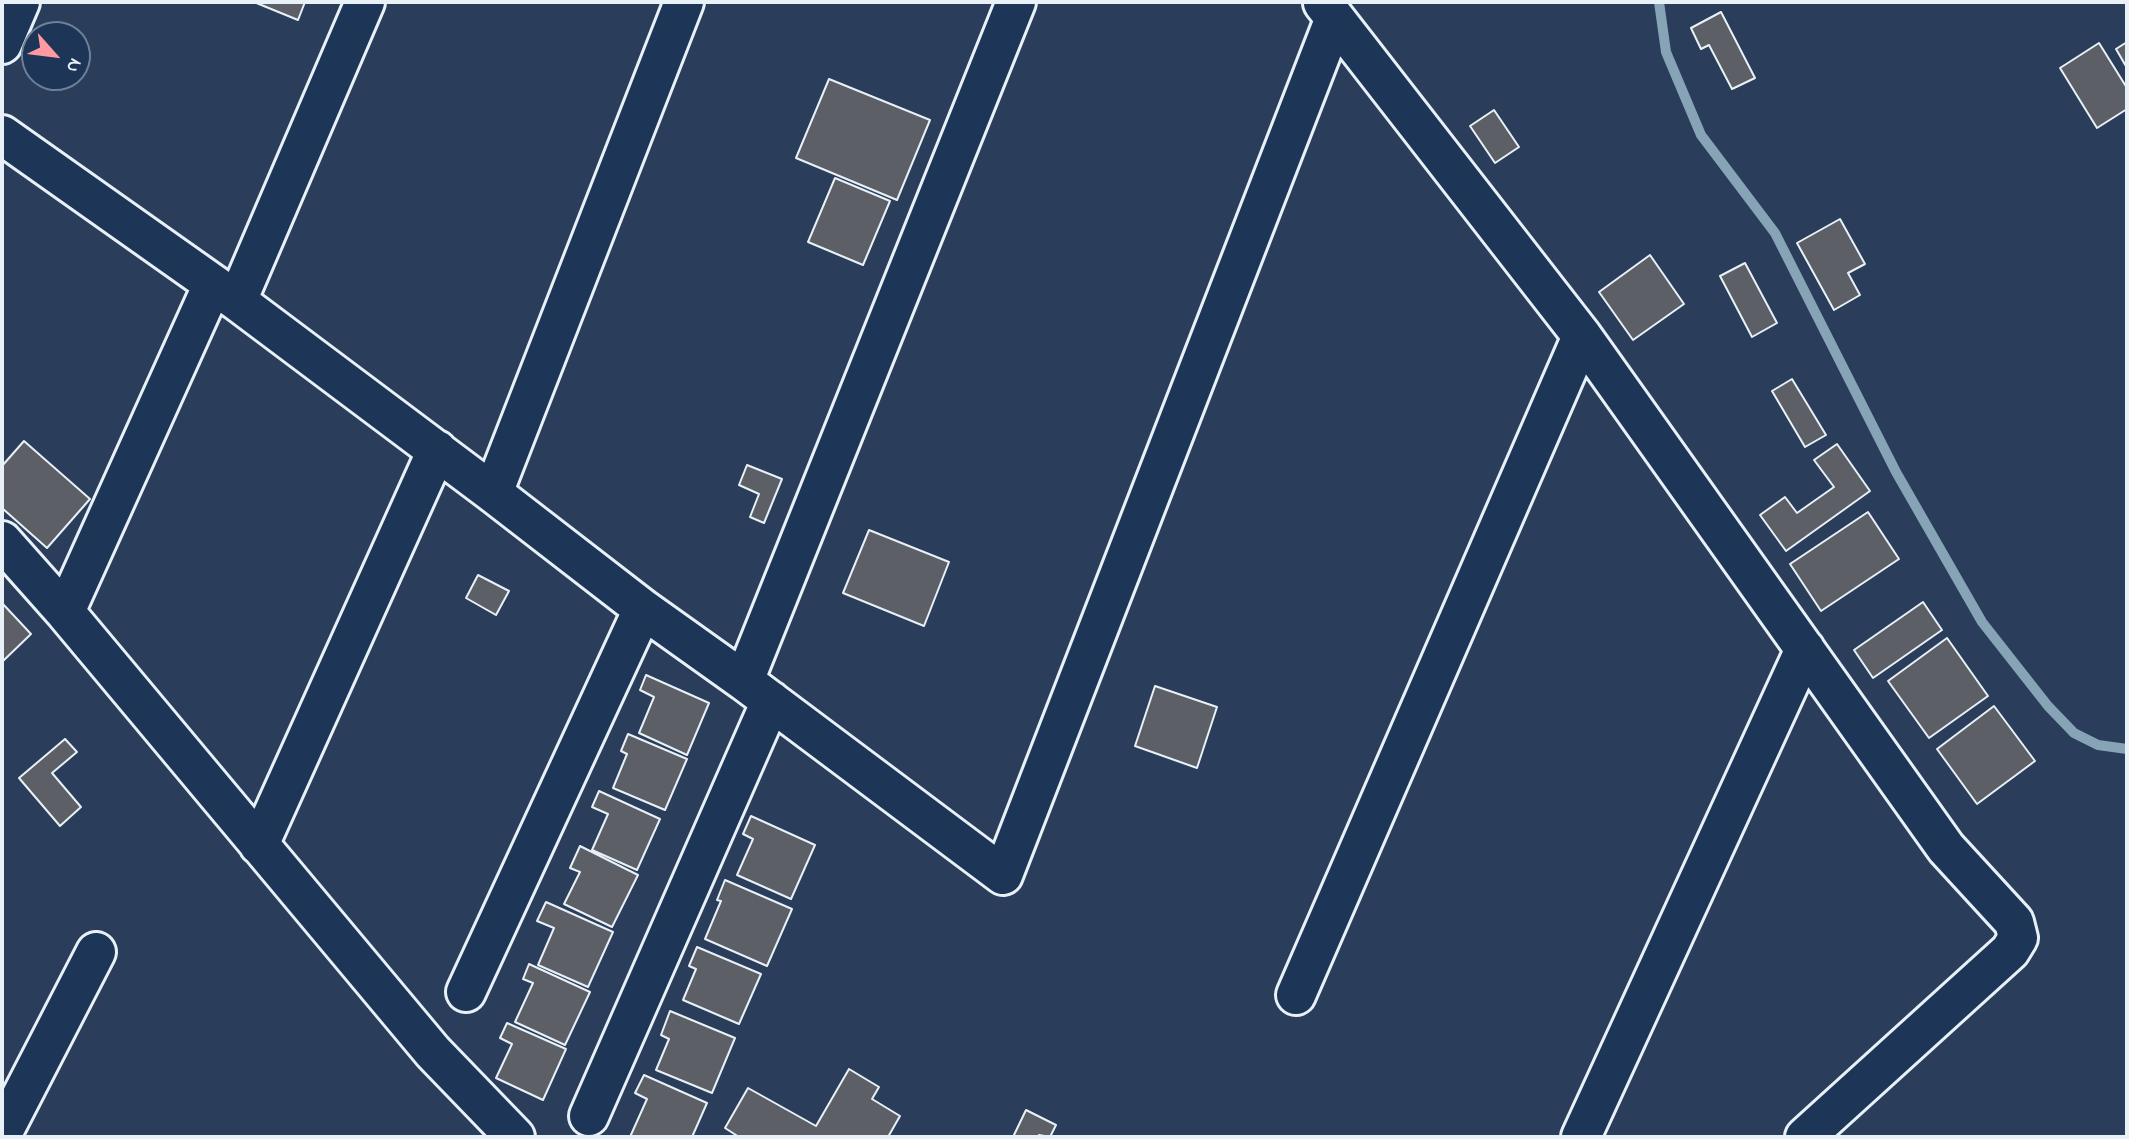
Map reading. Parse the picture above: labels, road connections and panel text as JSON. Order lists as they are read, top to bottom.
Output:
{
  "north": "bottom right"
}
